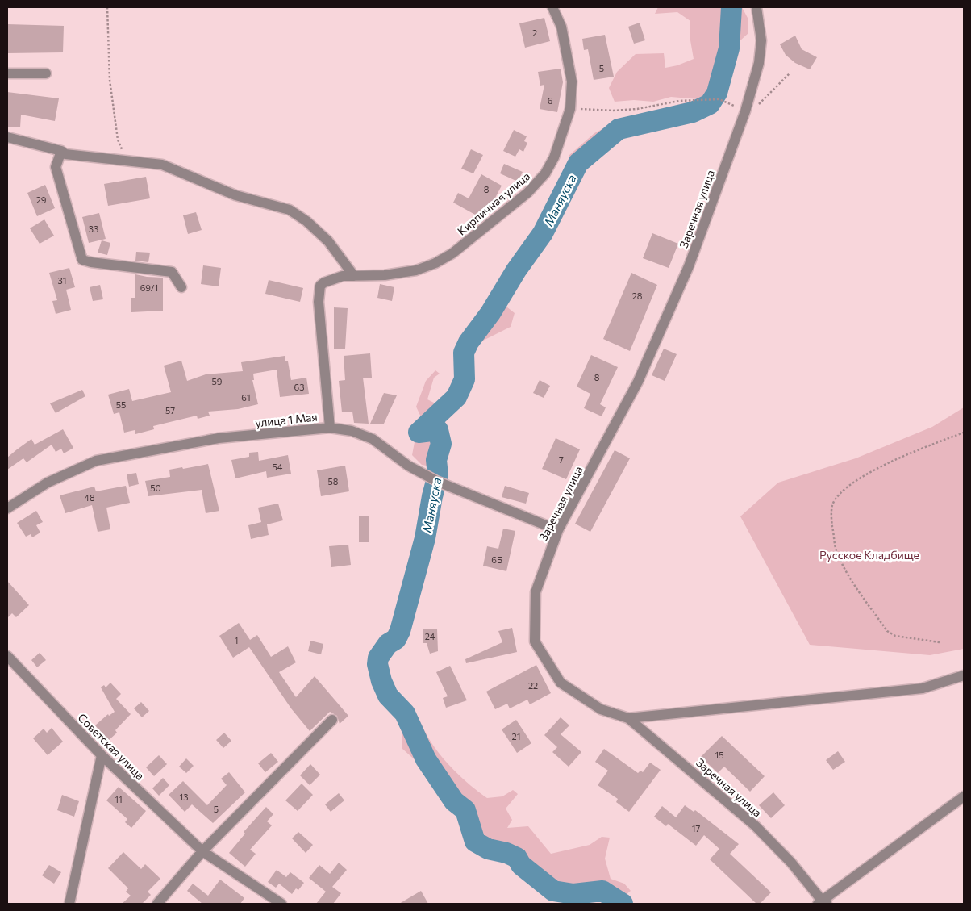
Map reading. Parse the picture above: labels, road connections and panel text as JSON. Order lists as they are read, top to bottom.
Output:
{
  "streets": {
    "street": [
      "Кирпичная улица",
      "Заречная улица",
      "улица 1 Мая",
      "Советская улица"
    ]
  },
  "crossings": [
    ["Кирпичная улица", "улица 1 Мая"],
    ["Заречная улица", "улица 1 Мая"]
  ],
  "water": ["Маняуска"],
  "parks": ["Русское Кладбище"],
  "house_numbers": [
    "2",
    "5",
    "6",
    "8",
    "29",
    "33",
    "31",
    "69/1",
    "28",
    "8",
    "59",
    "63",
    "61",
    "55",
    "57",
    "7",
    "54",
    "58",
    "50",
    "48",
    "6Б",
    "24",
    "1",
    "22",
    "21",
    "15",
    "13",
    "11",
    "5",
    "17"
  ]
}
